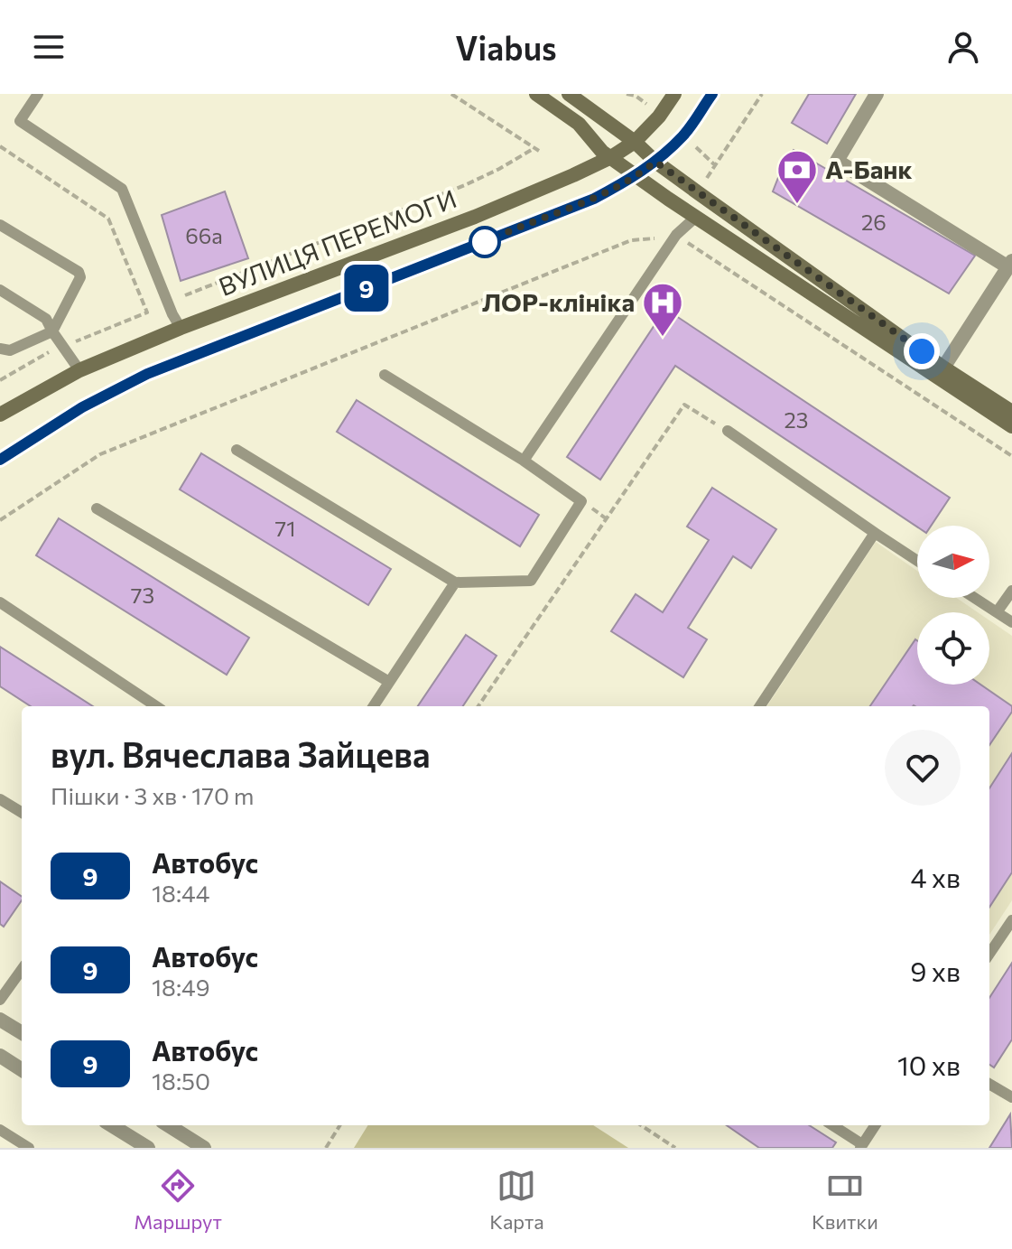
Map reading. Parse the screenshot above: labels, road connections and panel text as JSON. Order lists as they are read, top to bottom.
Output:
{
  "streets": {
    "main road": ["ВУЛИЦЯ ПЕРЕМОГИ"]
  },
  "places": {
    "bank": ["А-Банк"],
    "hospital": ["ЛОР-клініка"]
  },
  "lines": ["bus line 9"],
  "house_numbers": [
    "26",
    "66а",
    "23",
    "71",
    "73"
  ],
  "north": "right",
  "page": {
    "header": "Viabus",
    "on_map": "9",
    "heading": ["вул. Вячеслава Зайцева", "Пішки · 3 хв · 170 m"],
    "list": [
      {
        "mark": "9",
        "name": "Автобус",
        "note": "18:44",
        "value": "4 хв"
      },
      {
        "mark": "9",
        "name": "Автобус",
        "note": "18:49",
        "value": "9 хв"
      },
      {
        "mark": "9",
        "name": "Автобус",
        "note": "18:50",
        "value": "10 хв"
      }
    ],
    "tabs": ["Маршрут", "Карта", "Квитки"]
  }
}
